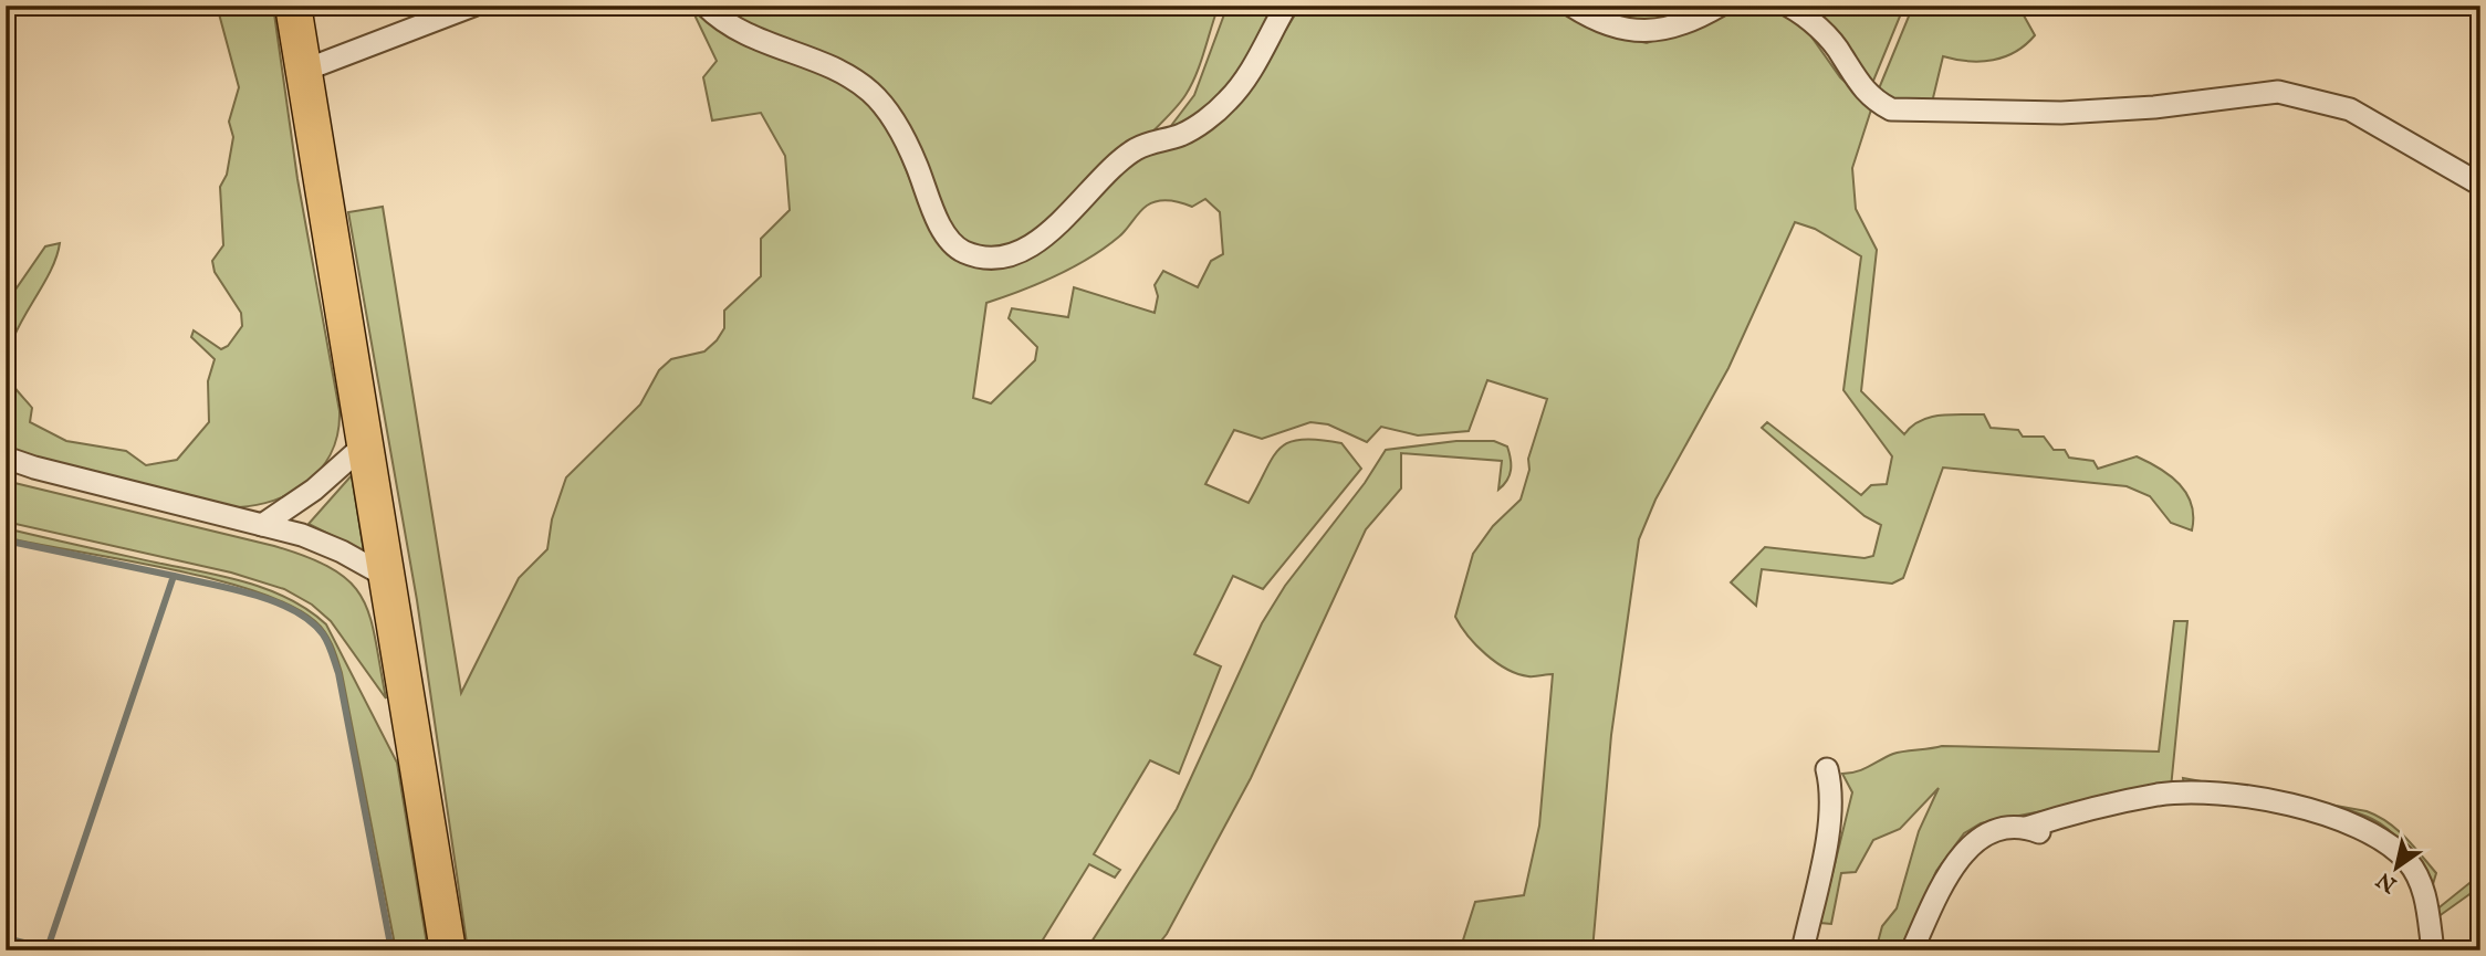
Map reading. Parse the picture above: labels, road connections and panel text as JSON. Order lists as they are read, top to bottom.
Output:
{
  "north": "bottom left"
}
